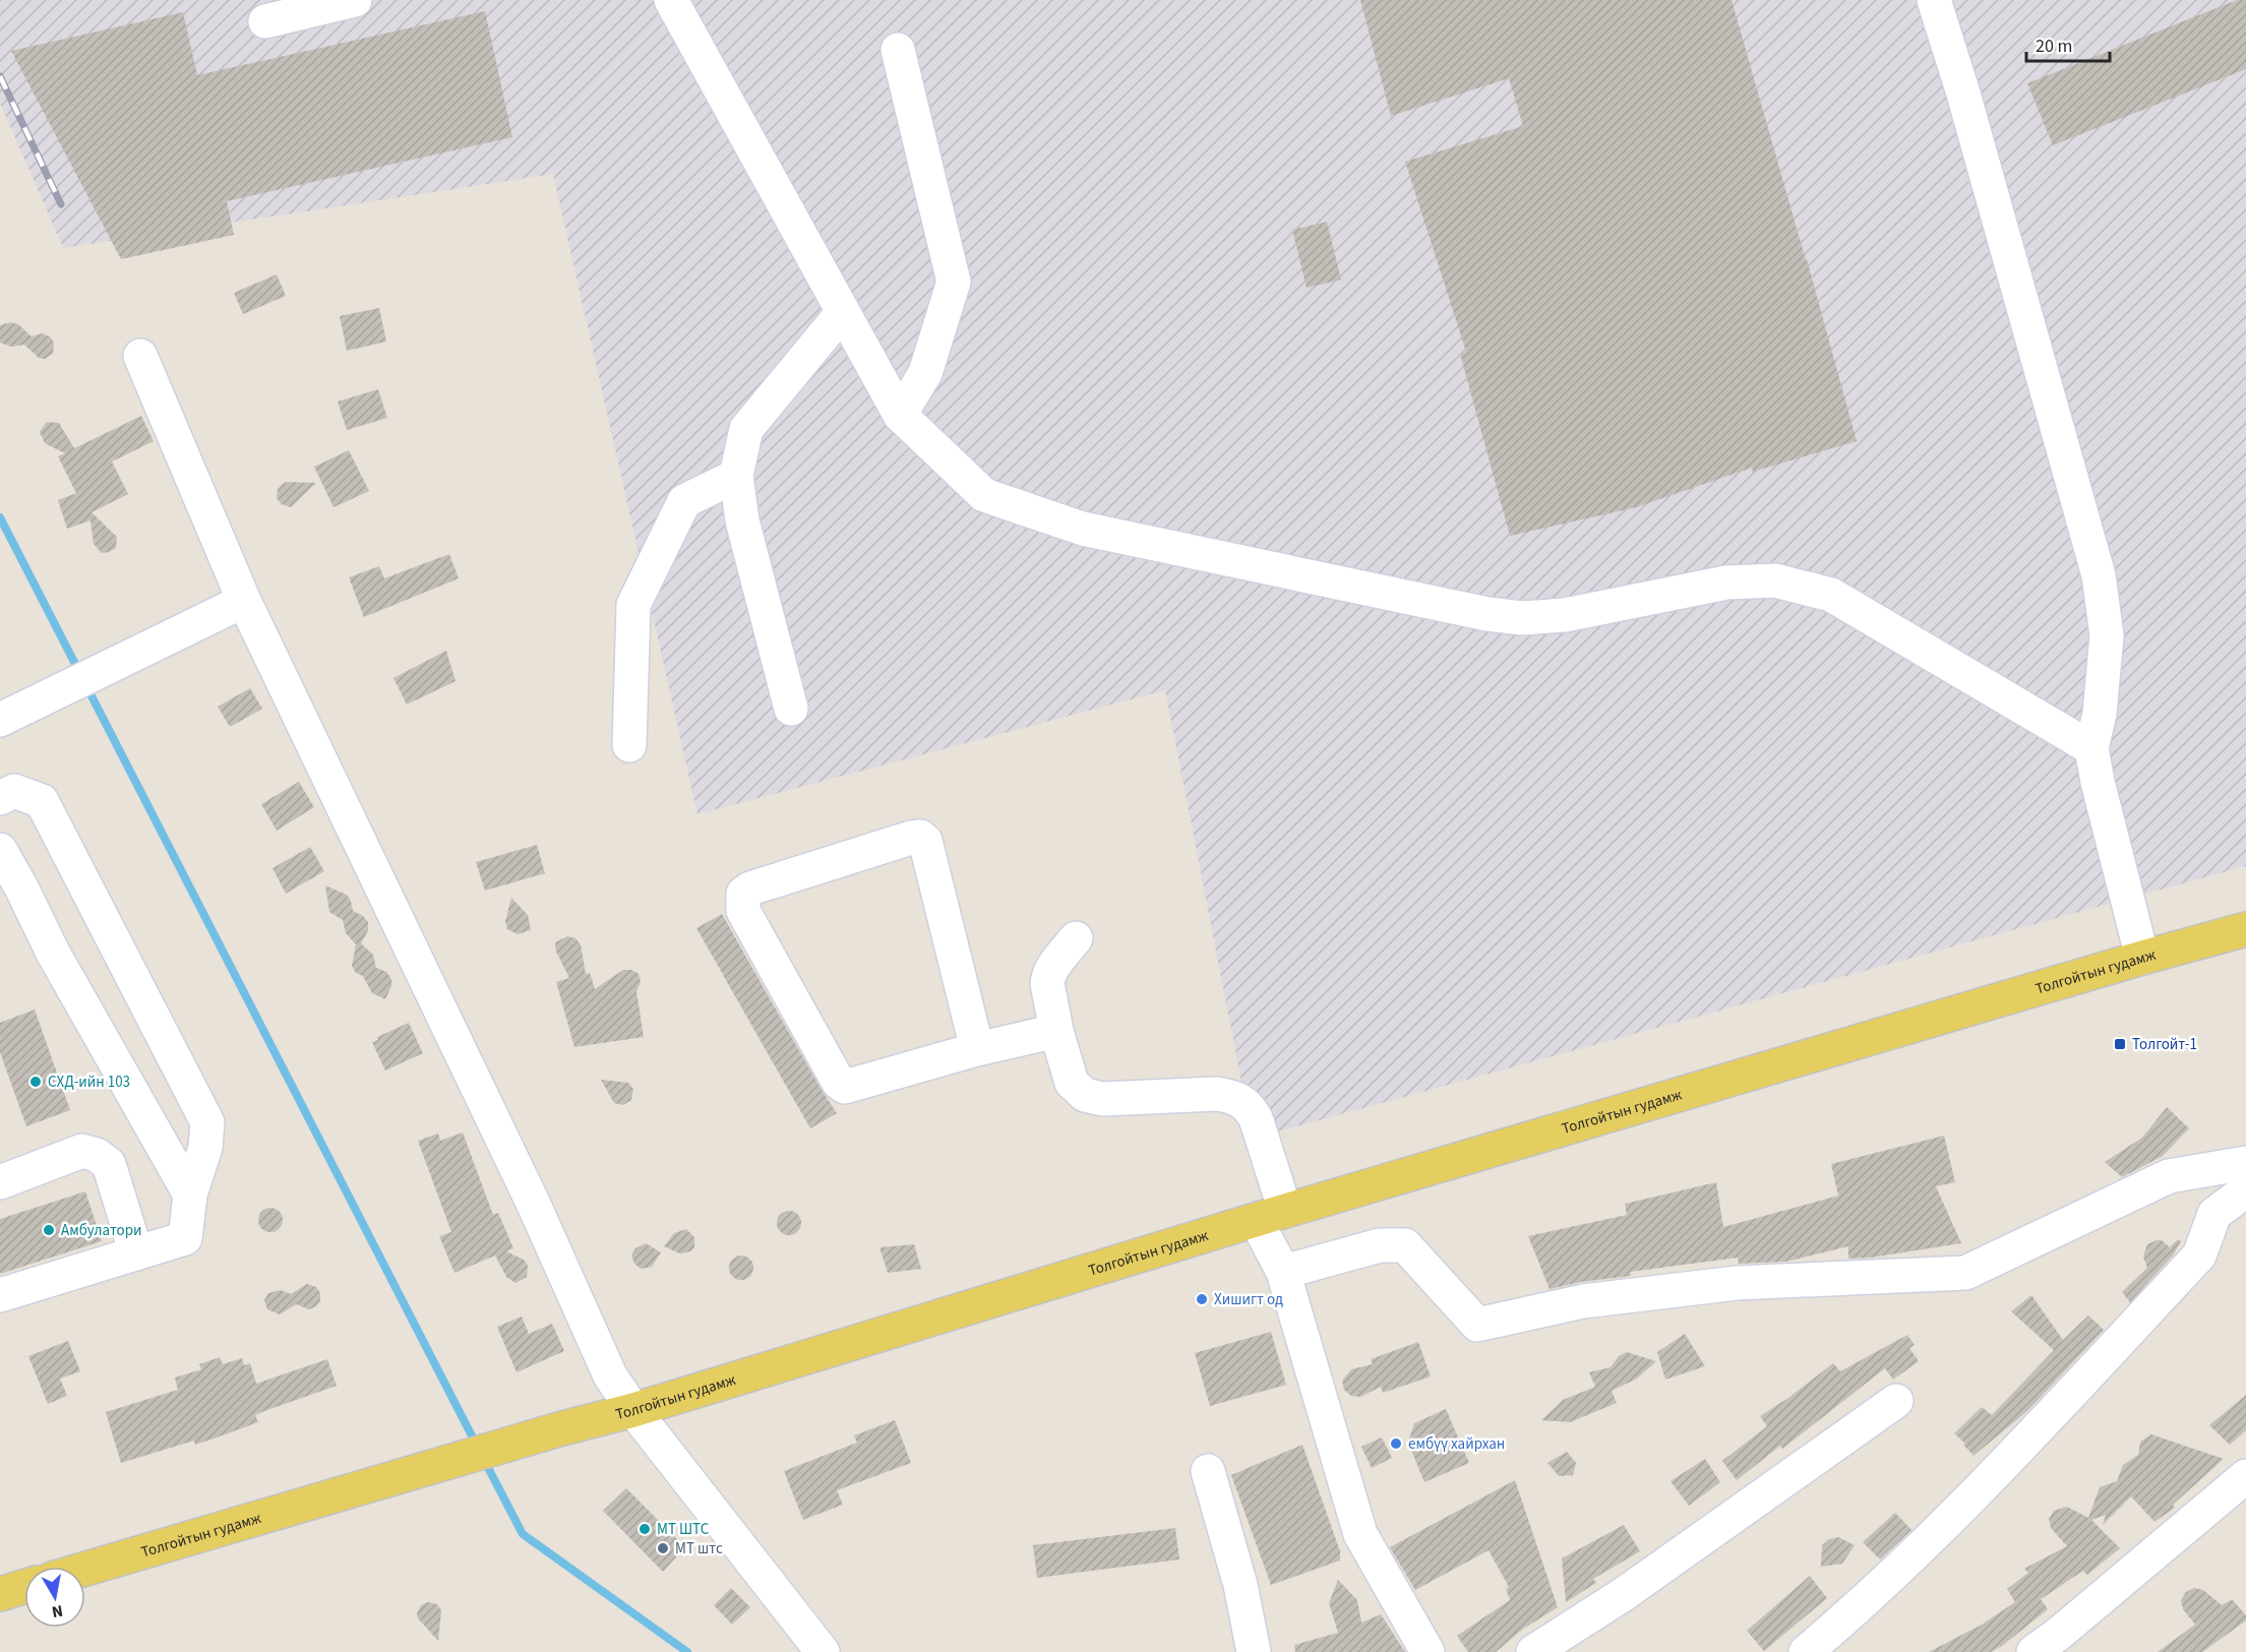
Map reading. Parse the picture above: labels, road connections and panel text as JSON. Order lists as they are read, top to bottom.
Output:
{
  "streets": {
    "main road": ["Толгойтын гудамж"]
  },
  "places": {
    "transit": ["Толгойт-1"],
    "other": [
      "СХД-ийн 103",
      "Амбулатори",
      "Хишигт од",
      "ембүү хайрхан",
      "MТ ШТС",
      "МТ штс"
    ]
  },
  "scale_bar": "20 m",
  "north": "bottom"
}
